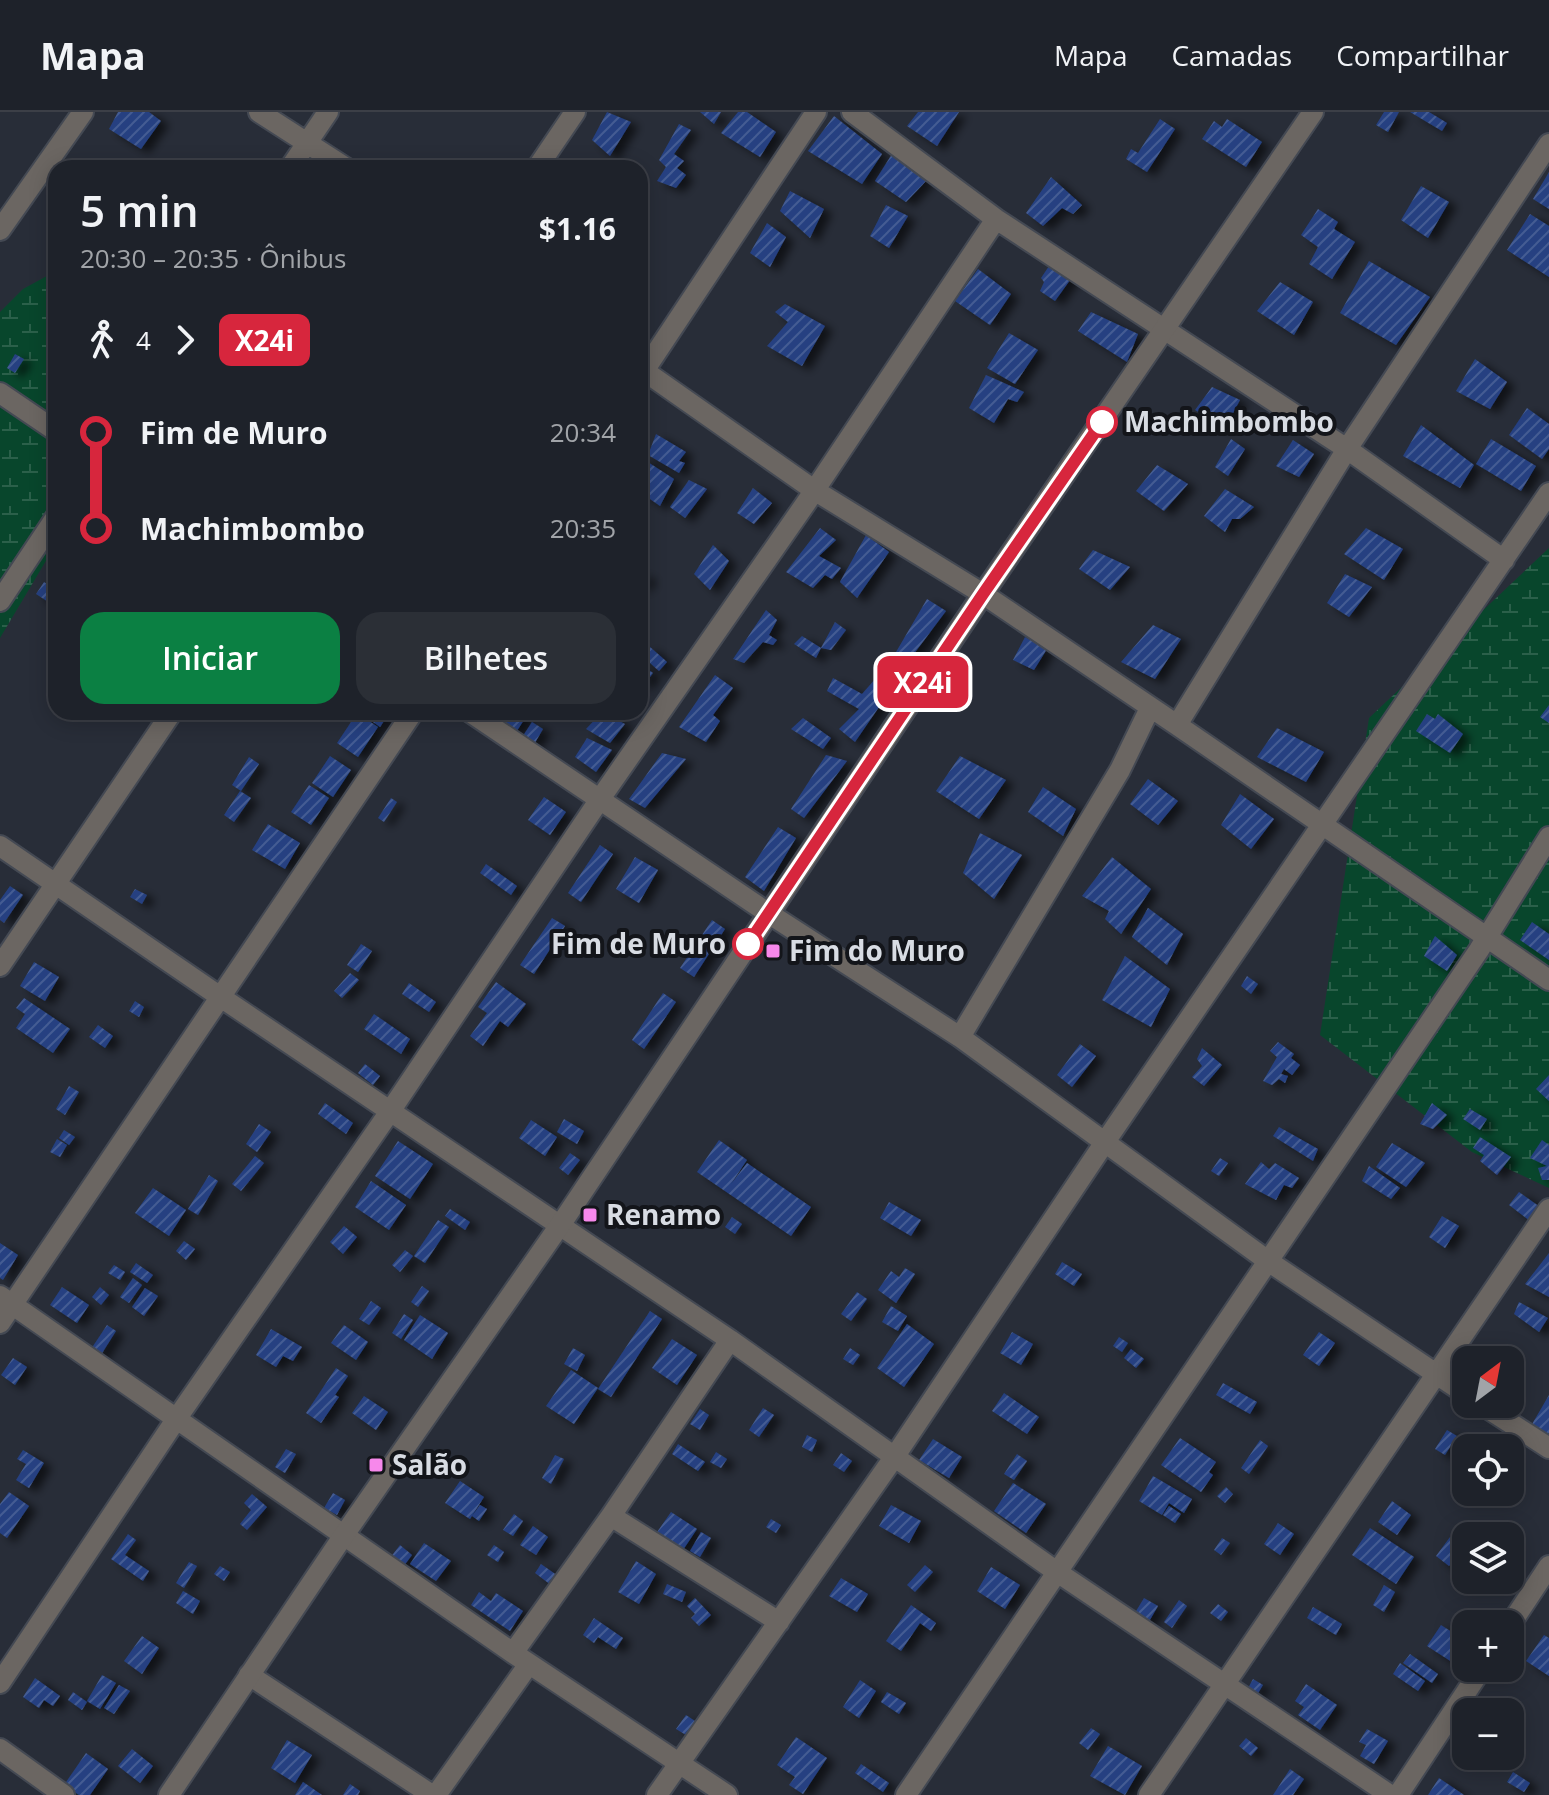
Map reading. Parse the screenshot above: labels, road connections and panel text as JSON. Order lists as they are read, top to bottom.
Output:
{
  "places": {
    "other": ["Machimbombo", "Fim de Muro"],
    "transit": ["Fim do Muro", "Renamo", "Salão"]
  },
  "lines": ["bus line X24i"],
  "north": "top right",
  "page": {
    "header": "Mapa",
    "nav": ["Mapa", "Camadas", "Compartilhar"],
    "on_map": "X24i",
    "heading": ["5 min", "20:30 – 20:35 · Ônibus", "$1.16"],
    "legs": ["4", "X24i"],
    "list": [
      {
        "name": "Fim de Muro",
        "value": "20:34"
      },
      {
        "name": "Machimbombo",
        "value": "20:35"
      }
    ],
    "buttons": ["Iniciar", "Bilhetes"],
    "map_buttons": ["+", "−"]
  }
}
